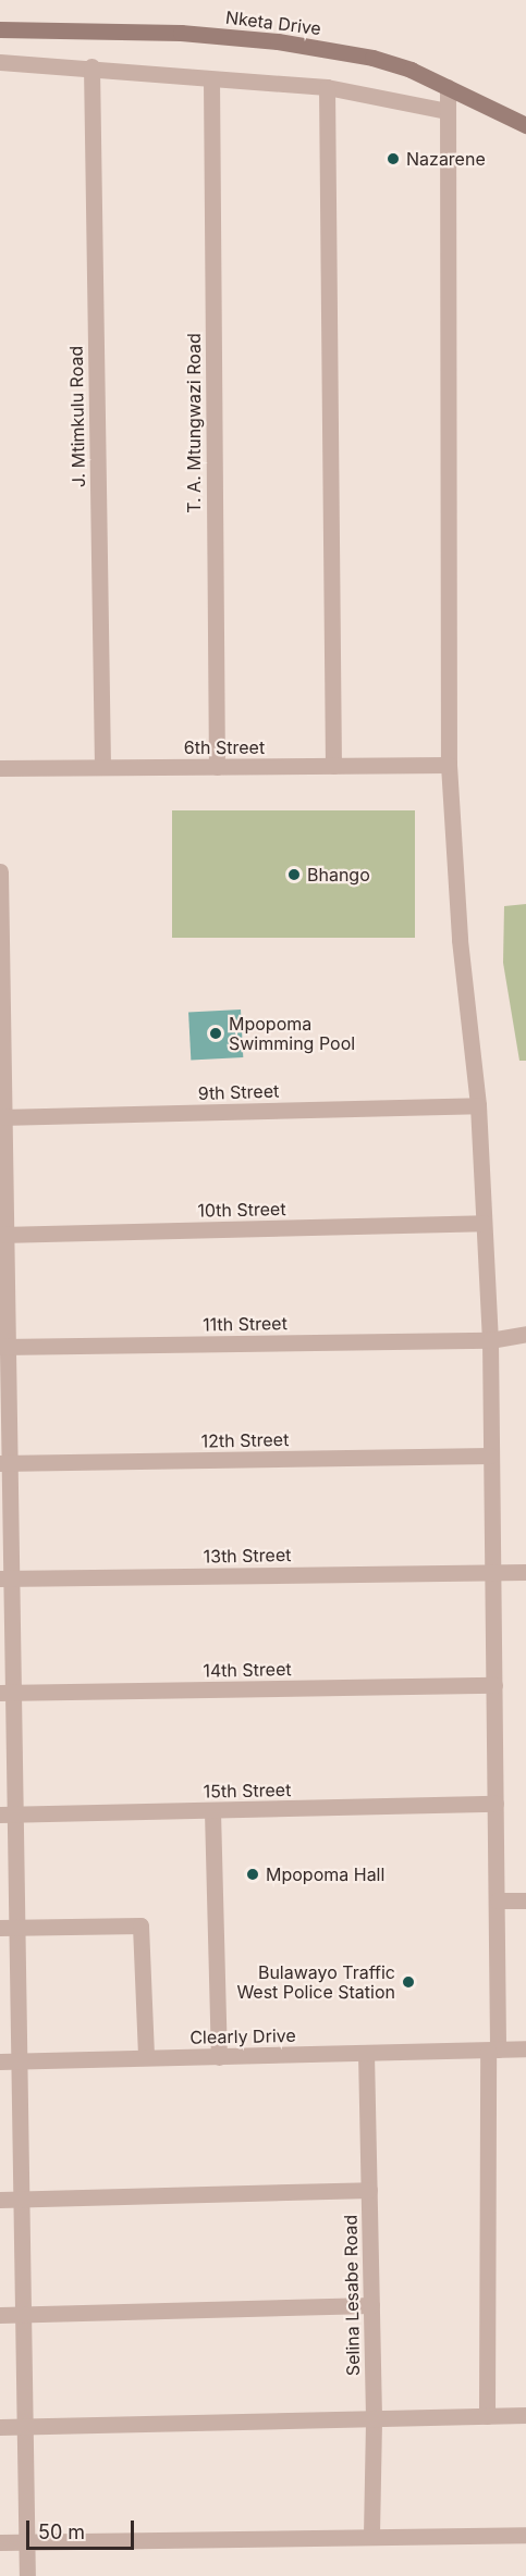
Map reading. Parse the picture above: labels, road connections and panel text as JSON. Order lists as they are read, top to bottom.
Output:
{
  "streets": {
    "street": [
      "Nketa Drive",
      "J. Mtimkulu Road",
      "T. A. Mtungwazi Road",
      "6th Street",
      "9th Street",
      "10th Street",
      "11th Street",
      "12th Street",
      "13th Street",
      "14th Street",
      "15th Street",
      "Clearly Drive",
      "Selina Lesabe Road"
    ]
  },
  "crossings": [
    ["J. Mtimkulu Road", "6th Street"],
    ["T. A. Mtungwazi Road", "6th Street"],
    ["Clearly Drive", "Selina Lesabe Road"]
  ],
  "places": [
    "Nazarene",
    "Bhango",
    "Mpopoma Swimming Pool",
    "Mpopoma Hall",
    "Bulawayo Traffic West Police Station"
  ],
  "scale_bar": "50 m"
}
